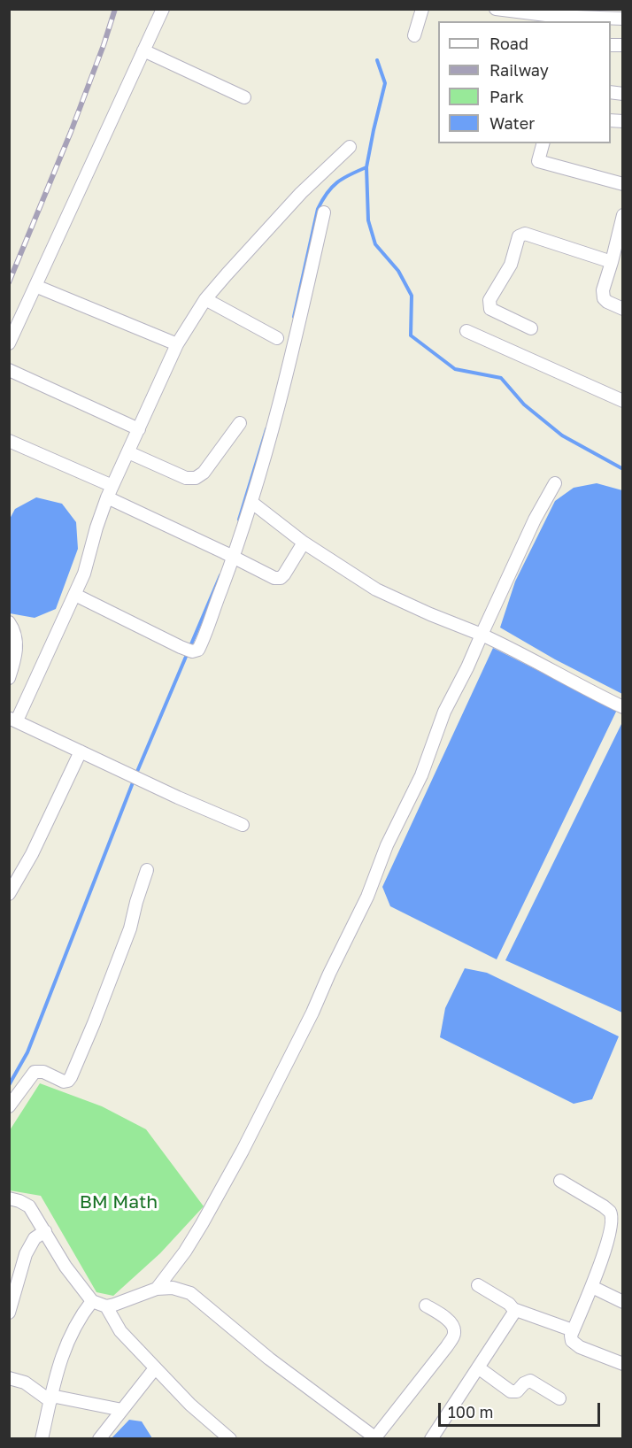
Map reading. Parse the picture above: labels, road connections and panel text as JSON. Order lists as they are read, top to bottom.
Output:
{
  "parks": ["BM Math"],
  "legend": [
    "Road",
    "Railway",
    "Park",
    "Water"
  ],
  "scale_bar": "100 m"
}
